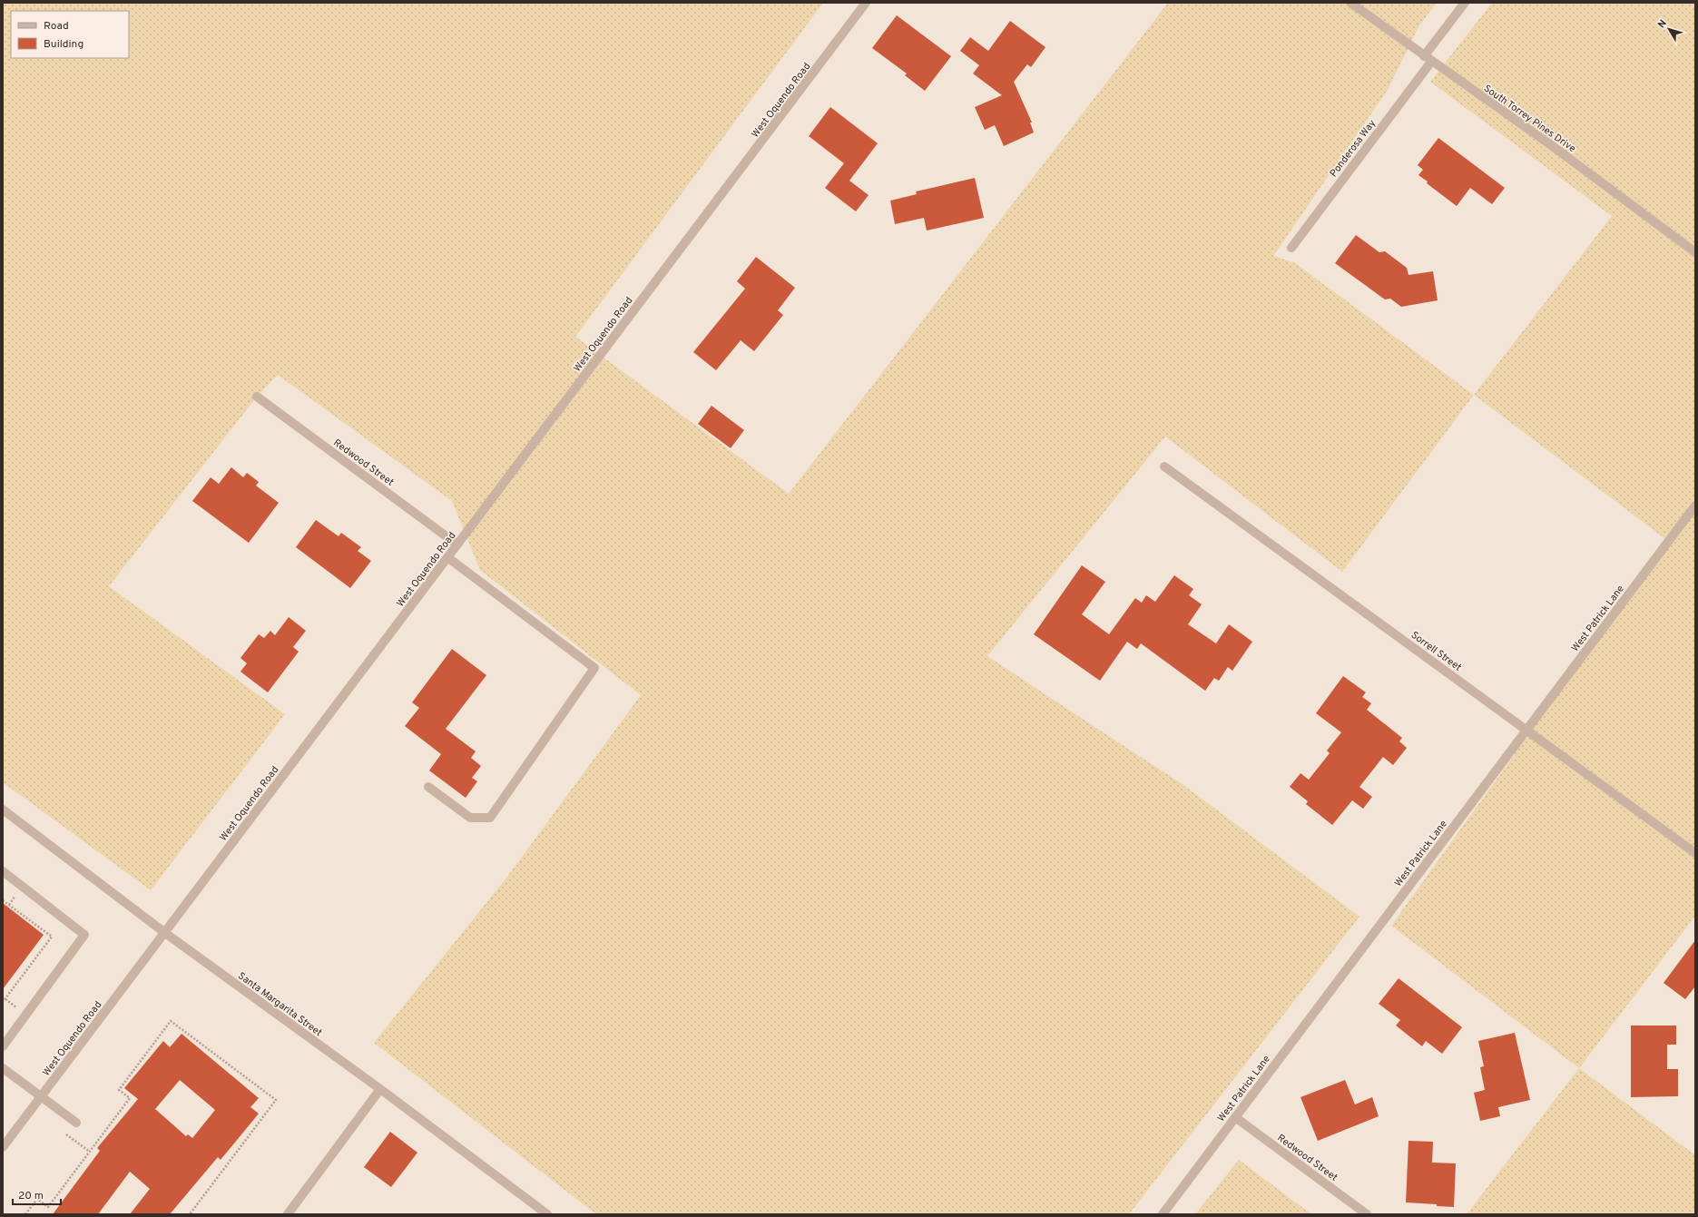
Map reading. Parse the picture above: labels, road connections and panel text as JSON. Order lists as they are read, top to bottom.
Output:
{
  "streets": {
    "street": [
      "West Oquendo Road",
      "South Torrey Pines Drive",
      "Ponderosa Way",
      "Redwood Street",
      "West Patrick Lane",
      "Sorrell Street",
      "Santa Margarita Street"
    ]
  },
  "crossings": [
    ["West Oquendo Road", "Redwood Street"],
    ["West Oquendo Road", "Santa Margarita Street"],
    ["South Torrey Pines Drive", "Ponderosa Way"],
    ["Redwood Street", "West Patrick Lane"],
    ["West Patrick Lane", "Sorrell Street"]
  ],
  "legend": ["Road", "Building"],
  "scale_bar": "20 m",
  "north": "top left"
}
